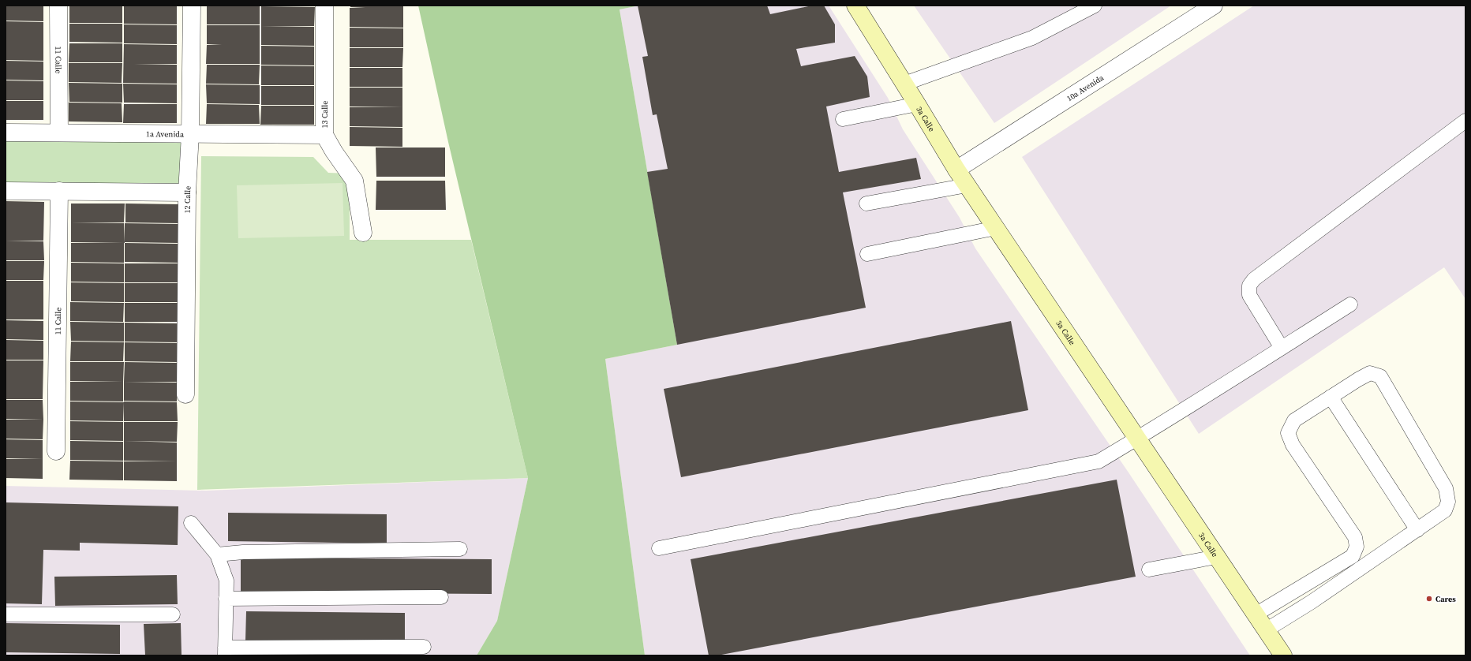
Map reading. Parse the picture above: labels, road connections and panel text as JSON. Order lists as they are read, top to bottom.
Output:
{
  "streets": {
    "main road": ["3a Calle"],
    "street": [
      "11 Calle",
      "10a Avenida",
      "13 Calle",
      "1a Avenida",
      "12 Calle"
    ]
  },
  "crossings": [
    ["11 Calle", "1a Avenida"],
    ["10a Avenida", "3a Calle"],
    ["13 Calle", "1a Avenida"],
    ["1a Avenida", "12 Calle"]
  ],
  "places": ["Cares"]
}
